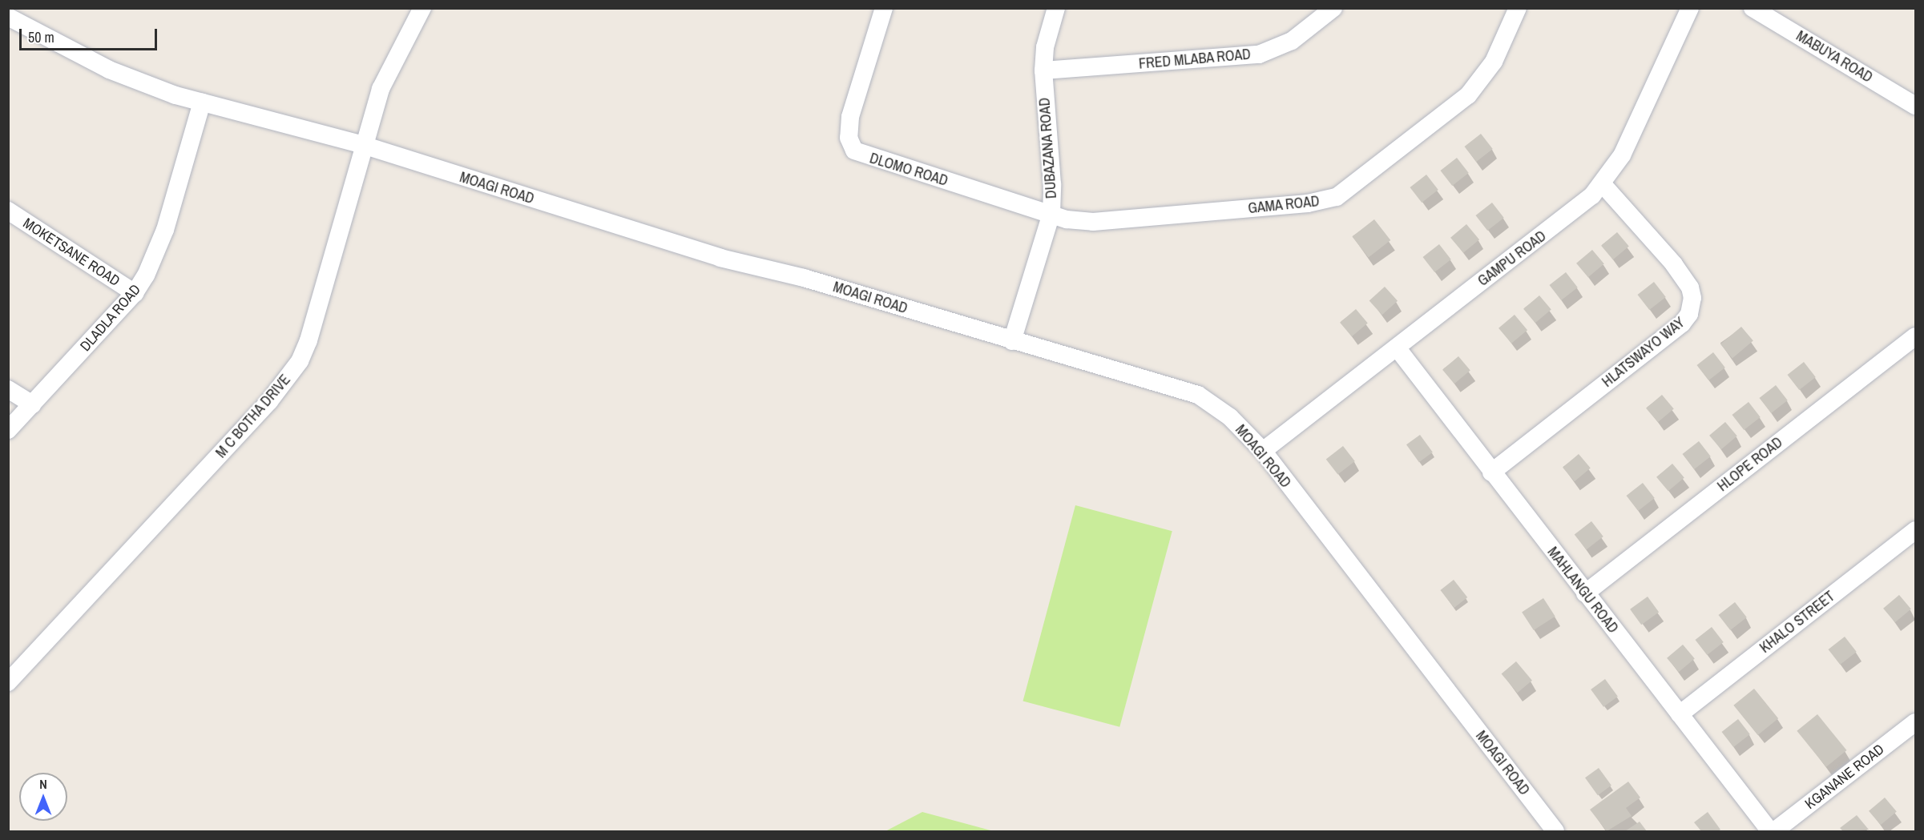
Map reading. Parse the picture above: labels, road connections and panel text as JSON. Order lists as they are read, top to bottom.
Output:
{
  "streets": {
    "street": [
      "MABUYA ROAD",
      "FRED MLABA ROAD",
      "DUBAZANA ROAD",
      "DLOMO ROAD",
      "MOAGI ROAD",
      "GAMA ROAD",
      "MOKETSANE ROAD",
      "GAMPU ROAD",
      "DLADLA ROAD",
      "HLATSWAYO WAY",
      "M C BOTHA DRIVE",
      "HLOPE ROAD",
      "MAHLANGU ROAD",
      "KHALO STREET",
      "KGANANE ROAD"
    ]
  },
  "crossings": [
    ["FRED MLABA ROAD", "DUBAZANA ROAD"],
    ["DUBAZANA ROAD", "DLOMO ROAD"],
    ["DUBAZANA ROAD", "MOAGI ROAD"],
    ["DUBAZANA ROAD", "GAMA ROAD"],
    ["DLOMO ROAD", "GAMA ROAD"],
    ["MOAGI ROAD", "GAMPU ROAD"],
    ["MOAGI ROAD", "DLADLA ROAD"],
    ["MOAGI ROAD", "M C BOTHA DRIVE"],
    ["MOKETSANE ROAD", "DLADLA ROAD"],
    ["GAMPU ROAD", "HLATSWAYO WAY"],
    ["GAMPU ROAD", "MAHLANGU ROAD"],
    ["HLATSWAYO WAY", "MAHLANGU ROAD"],
    ["HLOPE ROAD", "MAHLANGU ROAD"],
    ["MAHLANGU ROAD", "KHALO STREET"]
  ],
  "scale_bar": "50 m",
  "north": "top"
}
